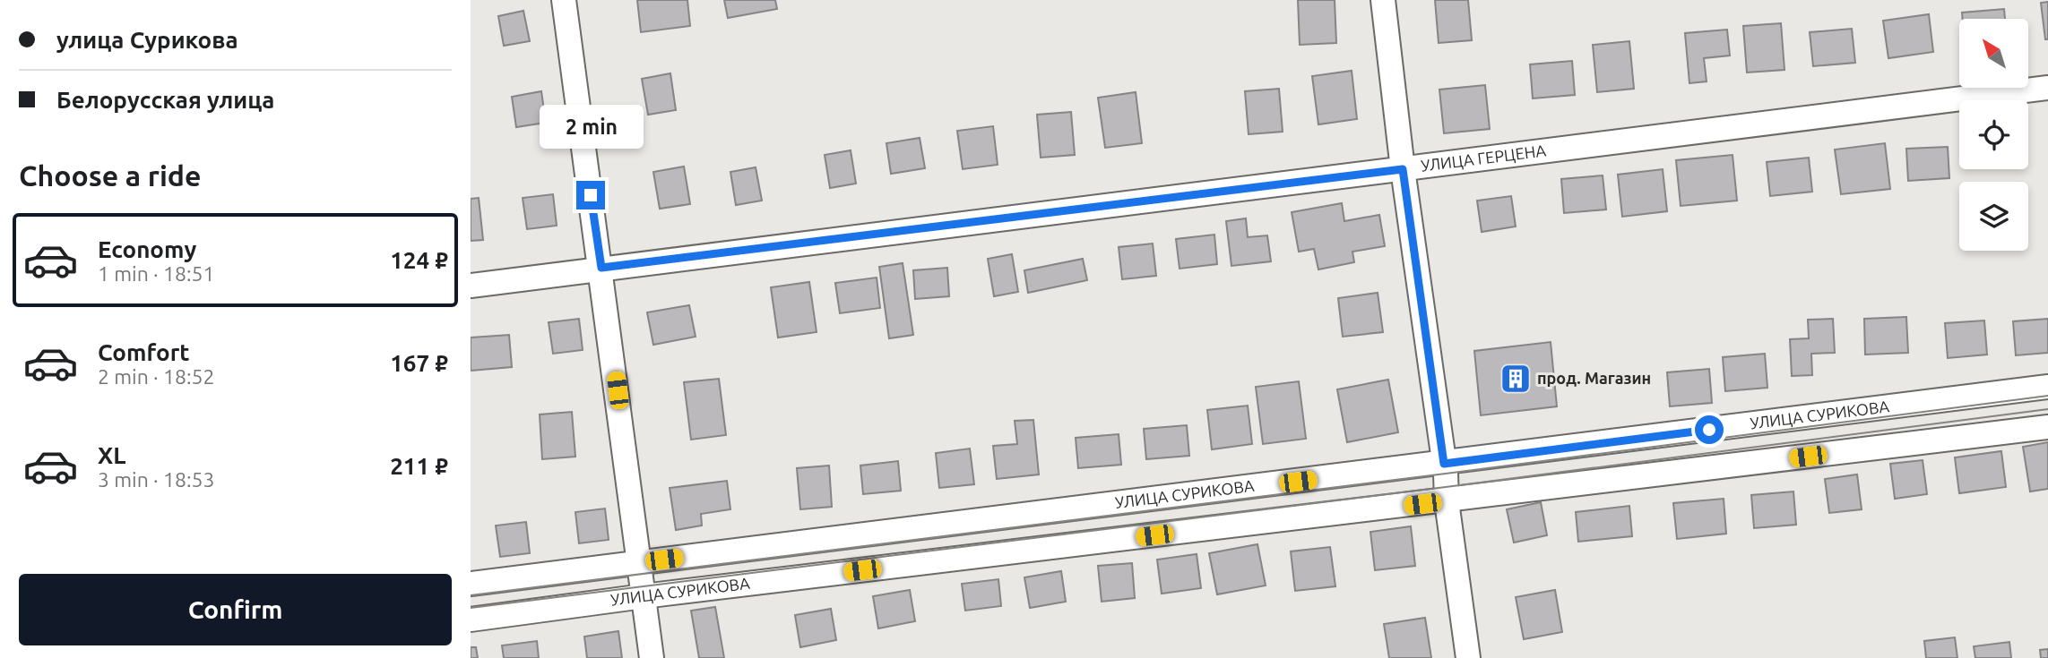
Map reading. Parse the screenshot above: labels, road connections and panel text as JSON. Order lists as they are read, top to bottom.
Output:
{
  "streets": {
    "street": ["УЛИЦА ГЕРЦЕНА", "УЛИЦА СУРИКОВА"]
  },
  "places": {
    "building": ["прод. Магазин"]
  },
  "north": "top left",
  "page": {
    "banner": ["улица Сурикова", "Белорусская улица"],
    "bubble": "2 min",
    "heading": "Choose a ride",
    "list": [
      {
        "name": "Economy",
        "note": "1 min · 18:51",
        "value": "124 ₽"
      },
      {
        "name": "Comfort",
        "note": "2 min · 18:52",
        "value": "167 ₽"
      },
      {
        "name": "XL",
        "note": "3 min · 18:53",
        "value": "211 ₽"
      }
    ],
    "buttons": "Confirm"
  }
}
